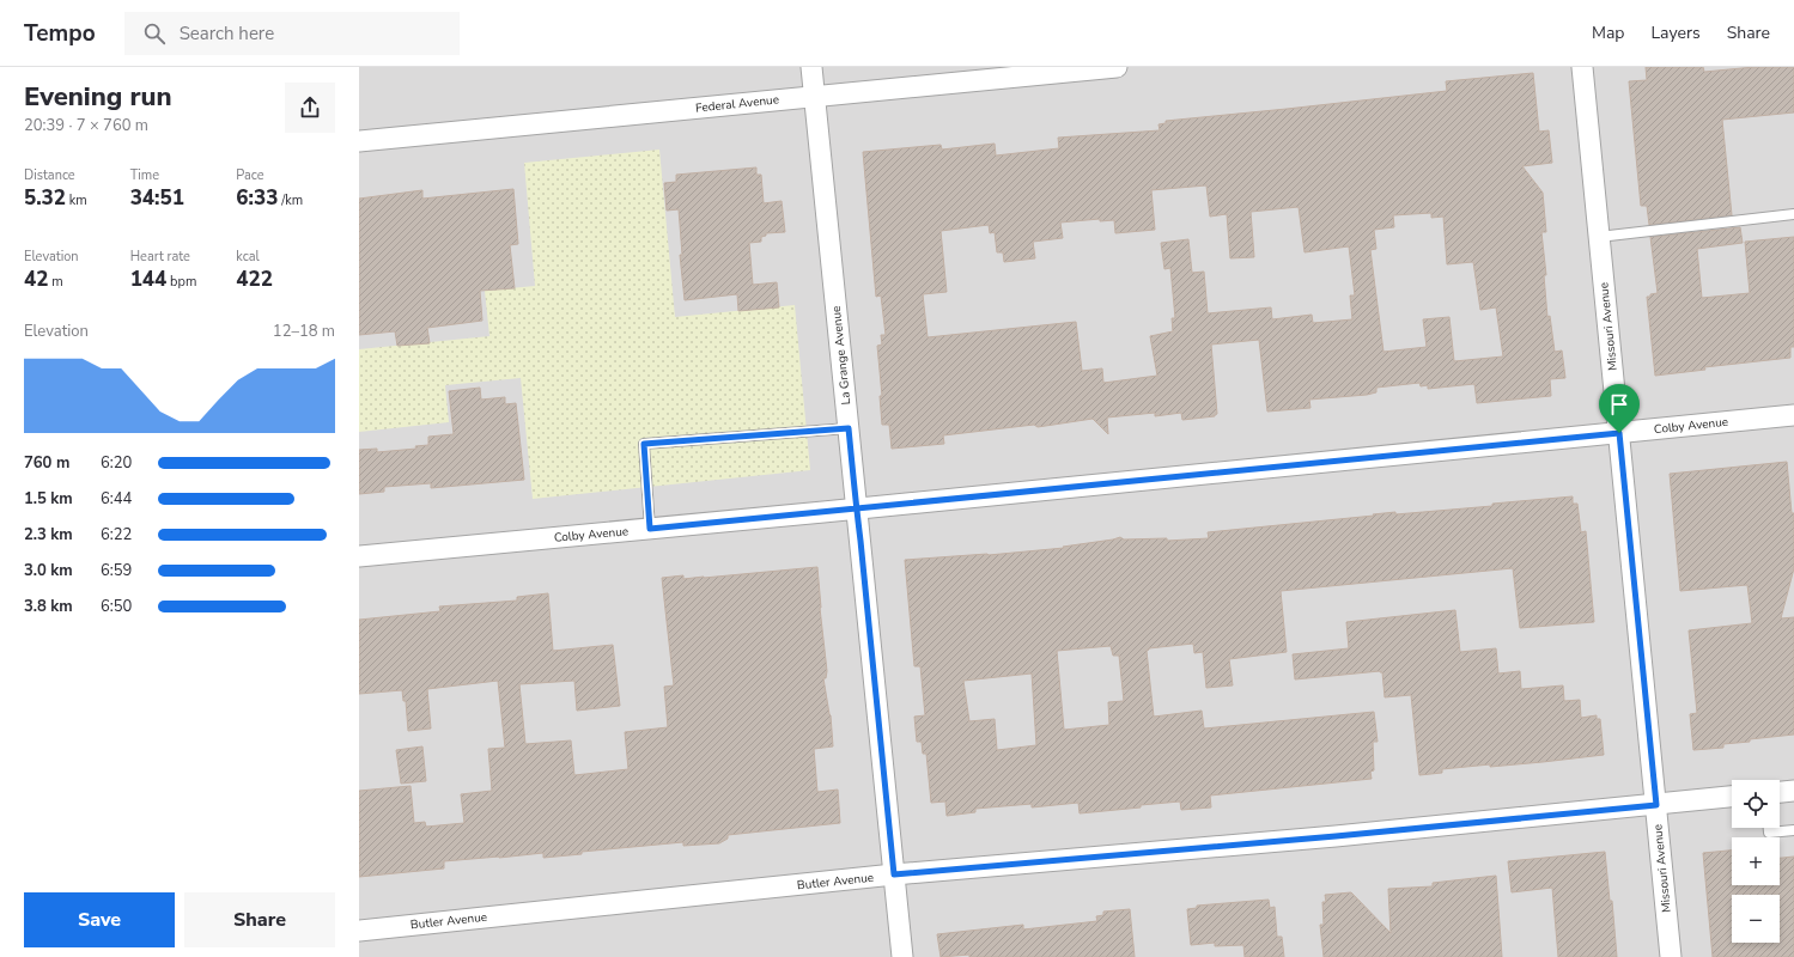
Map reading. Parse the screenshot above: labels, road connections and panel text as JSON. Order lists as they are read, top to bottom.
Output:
{
  "streets": {
    "street": [
      "Federal Avenue",
      "Missouri Avenue",
      "La Grange Avenue",
      "Colby Avenue",
      "Butler Avenue"
    ]
  },
  "crossings": [
    ["Federal Avenue", "La Grange Avenue"],
    ["Missouri Avenue", "Colby Avenue"],
    ["Missouri Avenue", "Butler Avenue"],
    ["La Grange Avenue", "Colby Avenue"],
    ["La Grange Avenue", "Butler Avenue"]
  ],
  "page": {
    "header": "Tempo",
    "search": "Search here",
    "nav": ["Map", "Layers", "Share"],
    "heading": ["Evening run", "20:39 · 7 × 760 m"],
    "stats": [
      ["Distance", "5.32 km"],
      ["Time", "34:51"],
      ["Pace", "6:33 /km"],
      ["Elevation", "42 m"],
      ["Heart rate", "144 bpm"],
      ["kcal", "422"]
    ],
    "chart": ["Elevation", "12–18 m"],
    "list": [
      {
        "name": "760 m",
        "note": "6:20"
      },
      {
        "name": "1.5 km",
        "note": "6:44"
      },
      {
        "name": "2.3 km",
        "note": "6:22"
      },
      {
        "name": "3.0 km",
        "note": "6:59"
      },
      {
        "name": "3.8 km",
        "note": "6:50"
      }
    ],
    "map_buttons": ["+", "−"],
    "buttons": ["Save", "Share"]
  }
}
